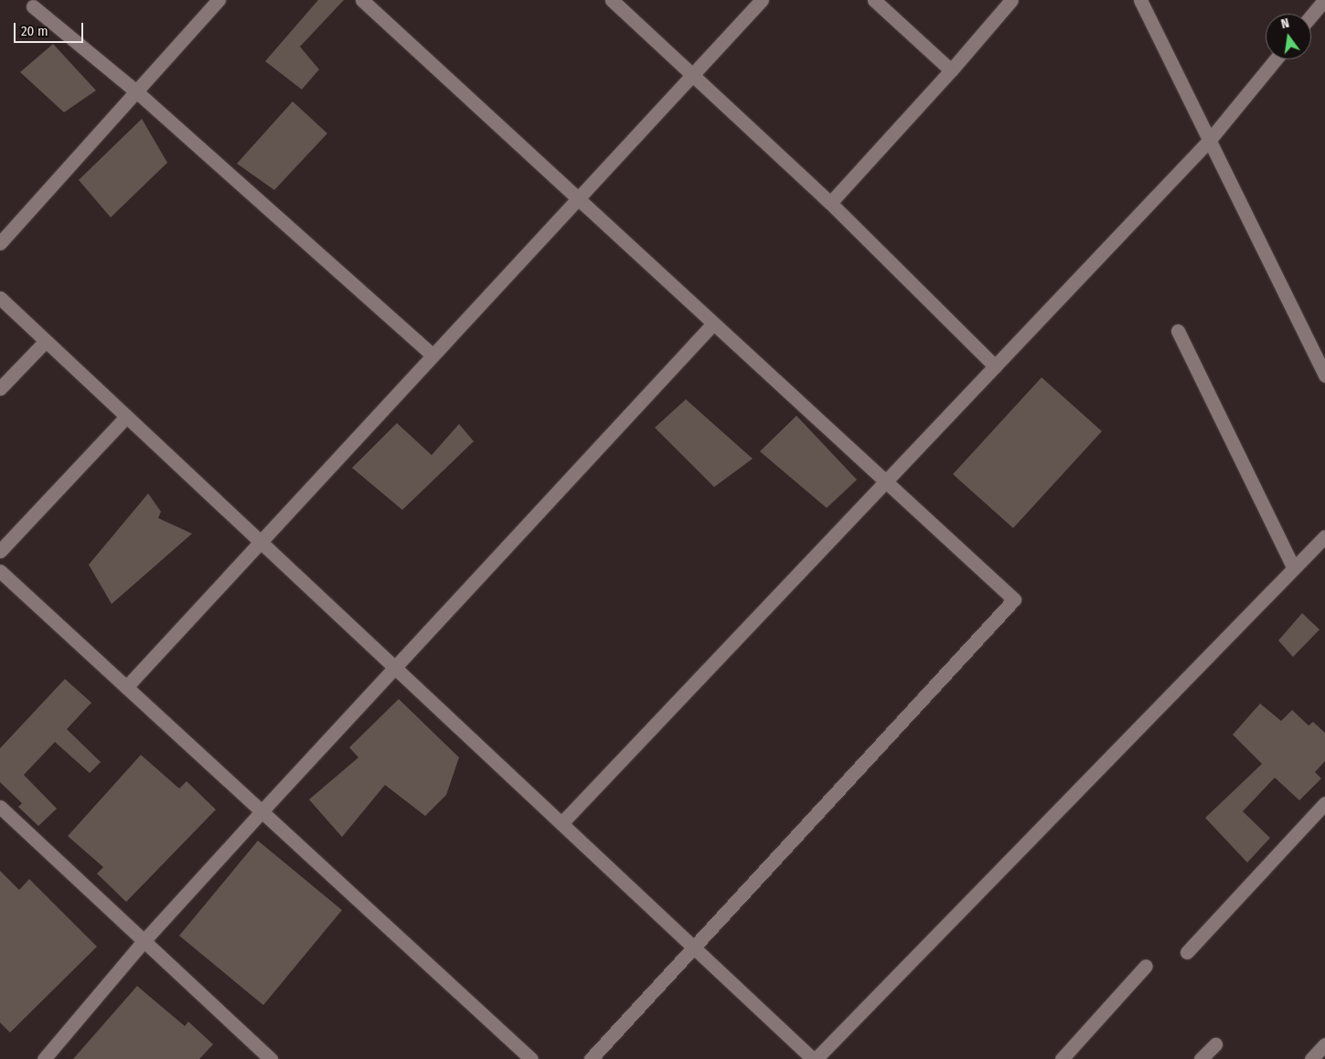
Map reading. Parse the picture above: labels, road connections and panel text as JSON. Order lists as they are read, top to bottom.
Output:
{
  "scale_bar": "20 m",
  "north": "top"
}
